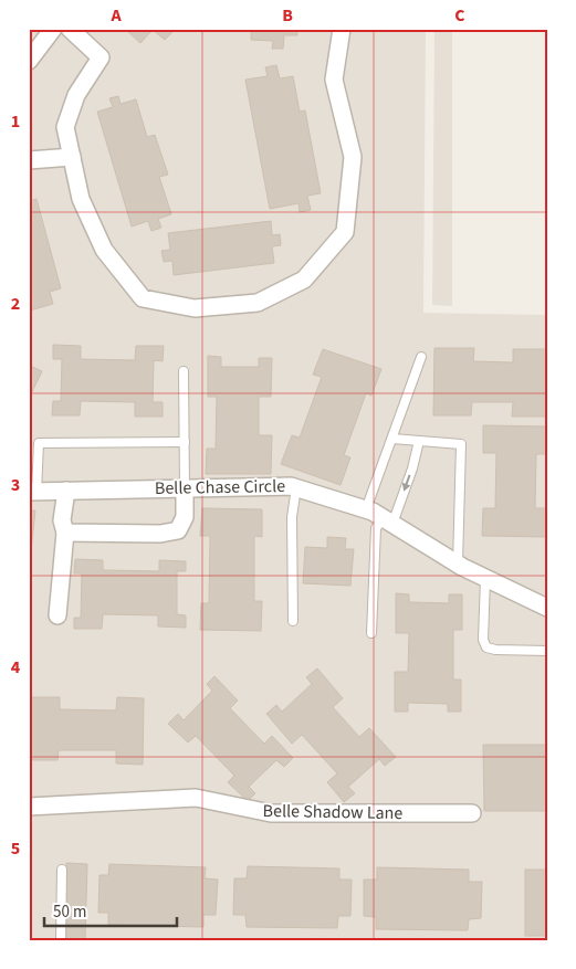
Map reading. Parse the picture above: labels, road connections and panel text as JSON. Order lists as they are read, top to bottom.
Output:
{
  "streets": {
    "street": ["Belle Chase Circle", "Belle Shadow Lane"]
  },
  "scale_bar": "50 m",
  "grid": {
    "columns": ["A", "B", "C"],
    "rows": [
      "1",
      "2",
      "3",
      "4",
      "5"
    ]
  }
}
